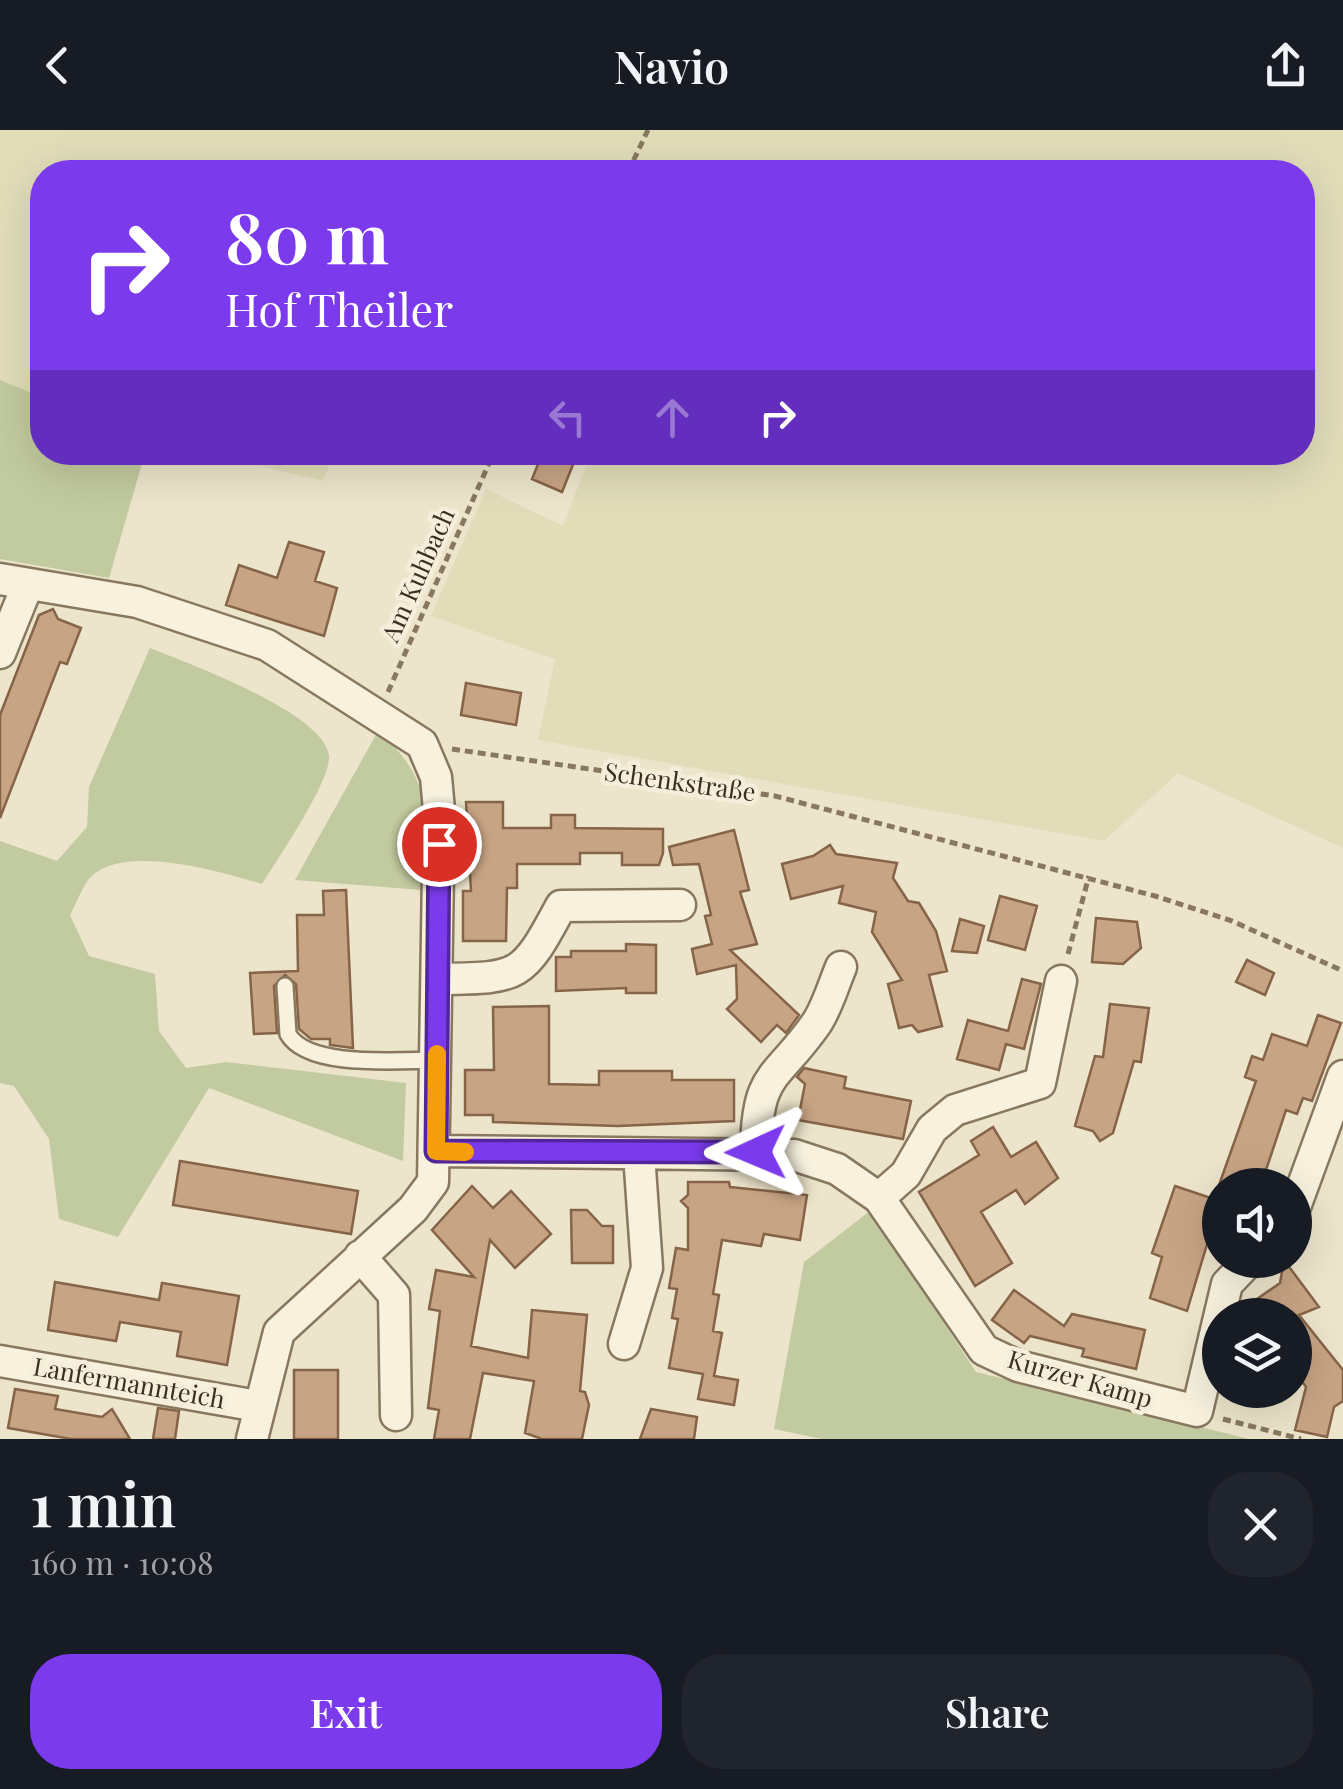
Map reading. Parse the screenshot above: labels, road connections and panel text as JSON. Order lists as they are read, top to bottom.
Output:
{
  "streets": {
    "street": ["Kurzer Kamp", "Lanfermannteich"],
    "path": ["Am Kuhbach", "Schenkstraße"]
  },
  "page": {
    "header": "Navio",
    "turn": ["80 m", "Hof Theiler"],
    "heading": ["1 min", "160 m · 10:08"],
    "buttons": ["Exit", "Share"]
  }
}
